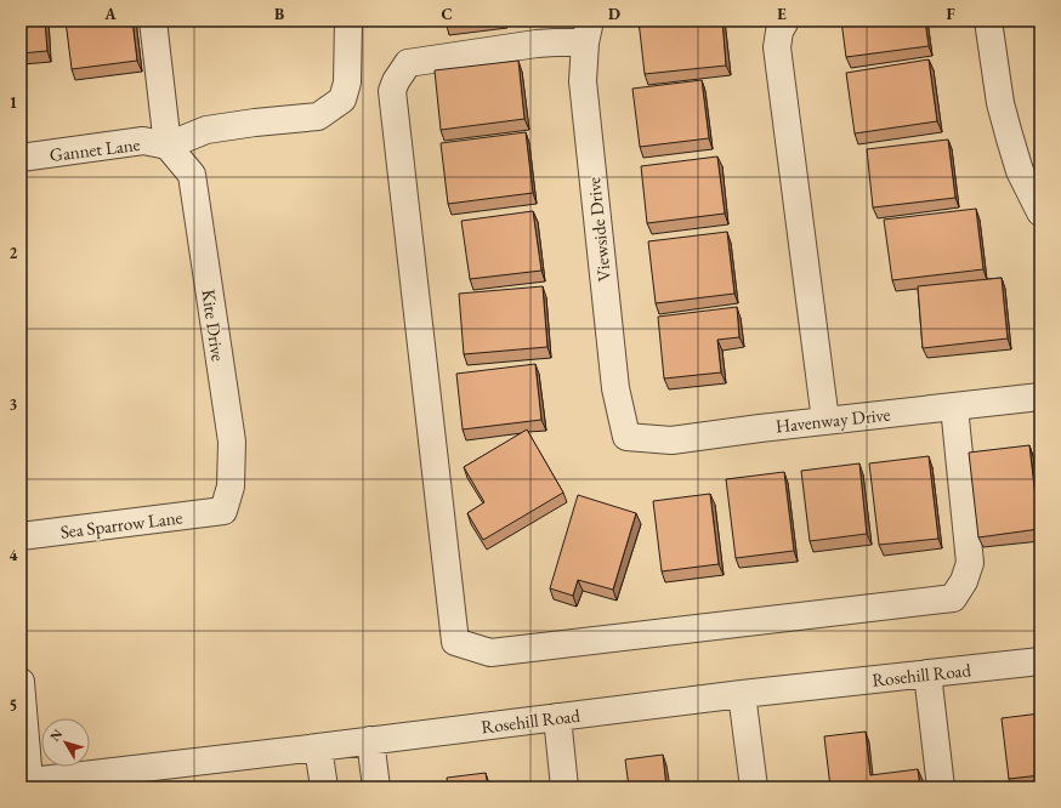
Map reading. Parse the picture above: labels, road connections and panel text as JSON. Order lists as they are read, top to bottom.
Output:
{
  "streets": {
    "street": [
      "Gannet Lane",
      "Viewside Drive",
      "Kite Drive",
      "Havenway Drive",
      "Sea Sparrow Lane",
      "Rosehill Road"
    ]
  },
  "crossings": [
    ["Gannet Lane", "Kite Drive"],
    ["Viewside Drive", "Havenway Drive"],
    ["Kite Drive", "Sea Sparrow Lane"]
  ],
  "north": "top left",
  "grid": {
    "columns": [
      "A",
      "B",
      "C",
      "D",
      "E",
      "F"
    ],
    "rows": [
      "1",
      "2",
      "3",
      "4",
      "5"
    ]
  }
}
